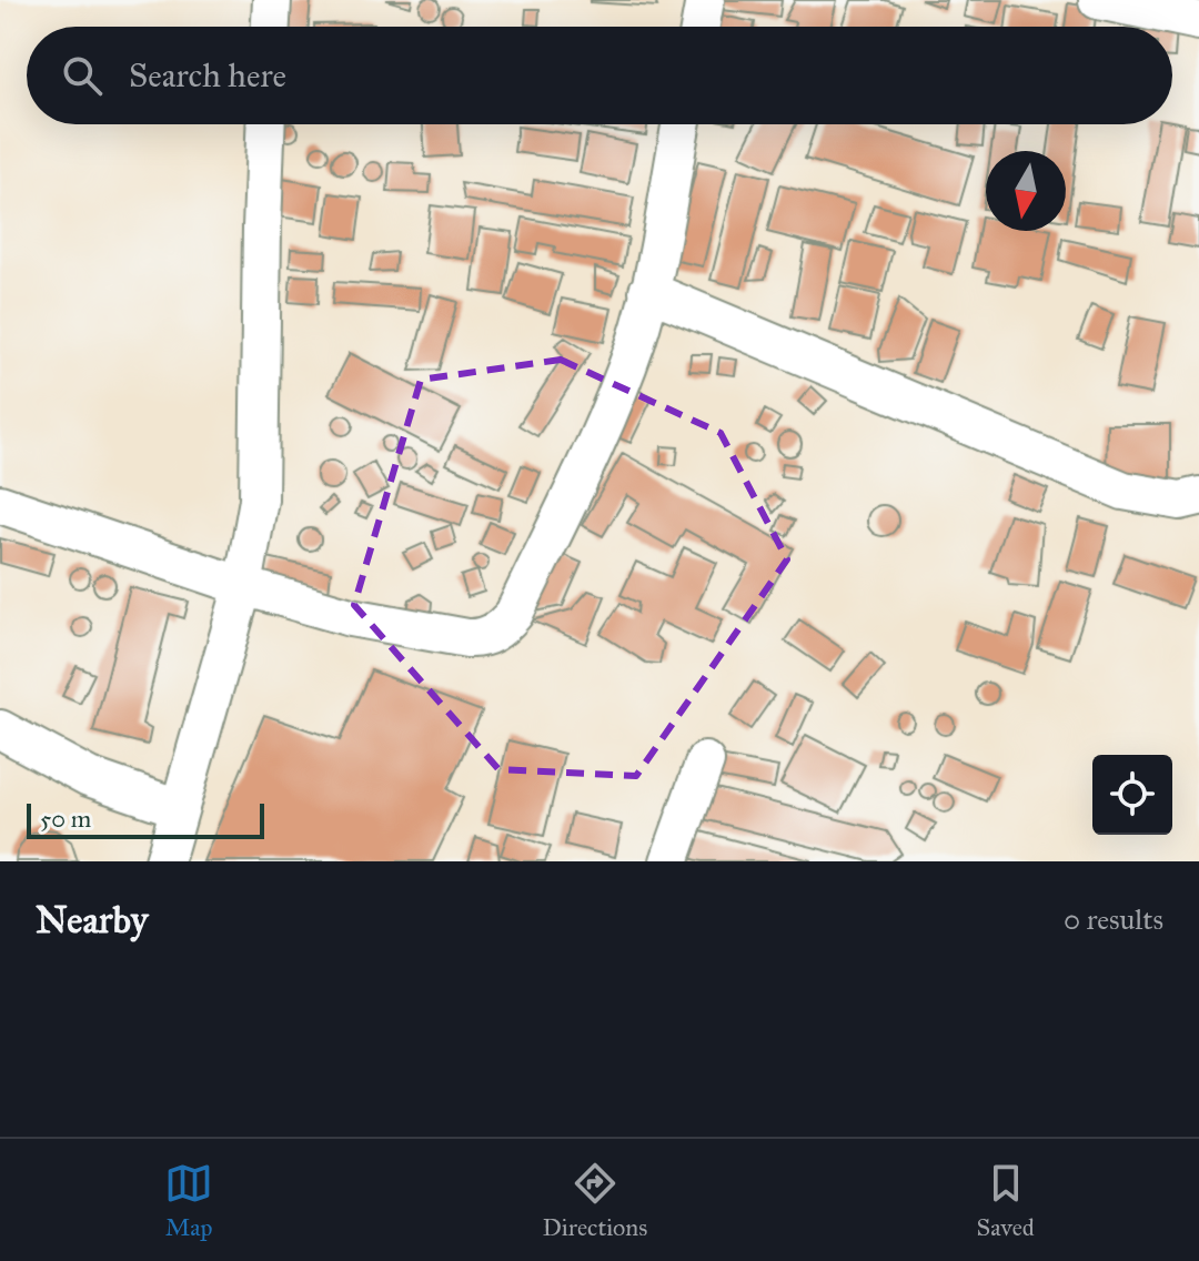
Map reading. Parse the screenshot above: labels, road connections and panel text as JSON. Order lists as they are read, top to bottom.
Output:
{
  "scale_bar": "50 m",
  "north": "bottom",
  "page": {
    "search": "Search here",
    "scale": "50 m",
    "heading": ["Nearby", "0 results"],
    "nav": ["Map", "Directions", "Saved"]
  }
}
